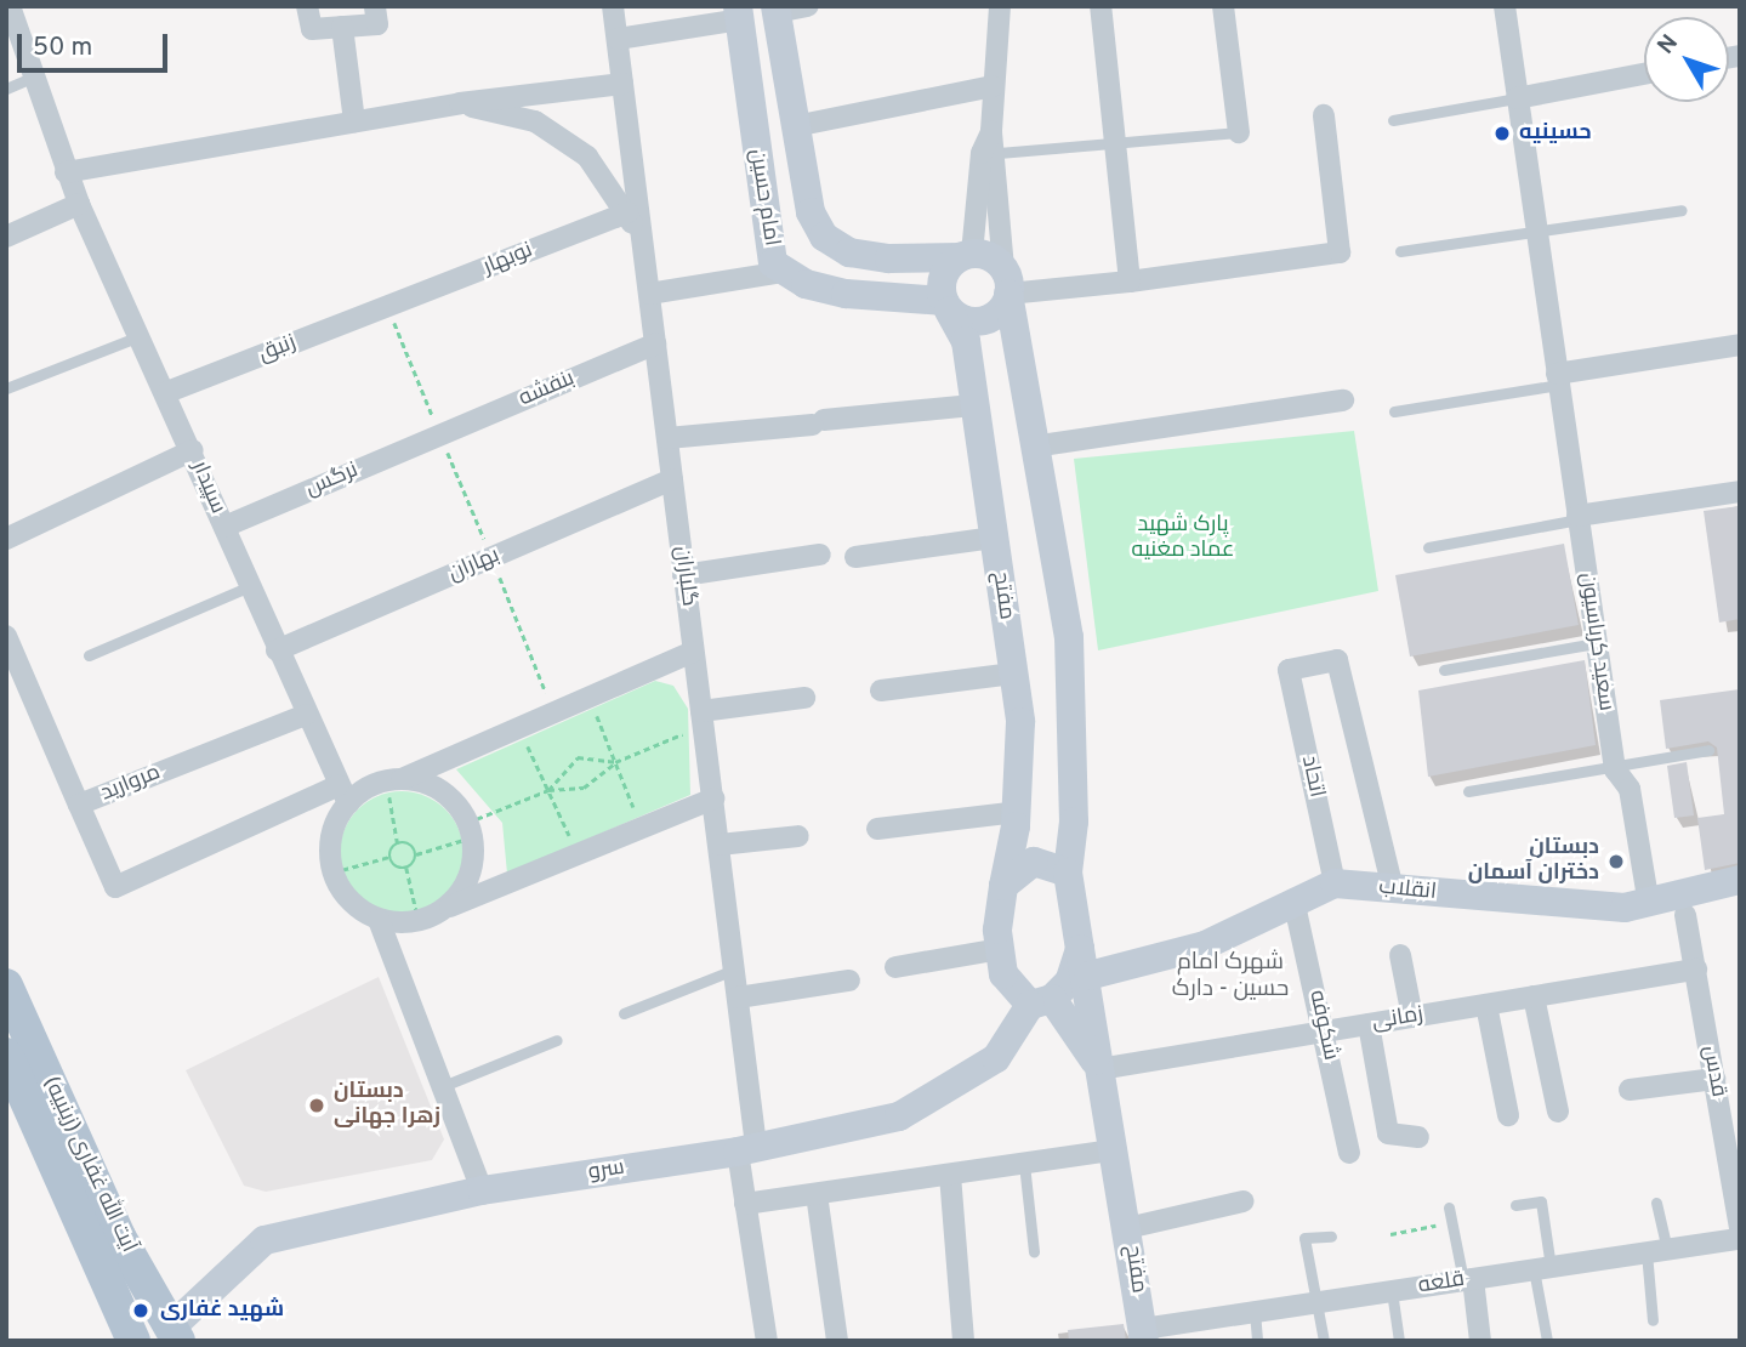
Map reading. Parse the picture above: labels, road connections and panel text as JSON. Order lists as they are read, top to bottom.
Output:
{
  "streets": {
    "main road": ["آیت الله غفاری (زینبیه)"],
    "street": [
      "امام حسین",
      "نوبهار",
      "زنبق",
      "بنفشه",
      "نرگس",
      "سپیدار",
      "بهاران",
      "گلباران",
      "مفتح",
      "سعید کرباسیون",
      "اتحاد",
      "مروارید",
      "انقلاب",
      "زمانی",
      "شکوفه",
      "قدس",
      "سرو",
      "قلعه"
    ]
  },
  "crossings": [
    ["امام حسین", "مفتح"],
    ["نوبهار", "زنبق"],
    ["زنبق", "سپیدار"],
    ["بنفشه", "نرگس"],
    ["بنفشه", "گلباران"],
    ["نرگس", "سپیدار"],
    ["سپیدار", "بهاران"],
    ["سپیدار", "مروارید"],
    ["بهاران", "گلباران"],
    ["گلباران", "سرو"],
    ["مفتح", "انقلاب"],
    ["مفتح", "زمانی"],
    ["مفتح", "سرو"],
    ["مفتح", "قلعه"],
    ["سعید کرباسیون", "انقلاب"],
    ["اتحاد", "انقلاب"],
    ["انقلاب", "شکوفه"],
    ["انقلاب", "سرو"],
    ["زمانی", "شکوفه"],
    ["زمانی", "قدس"],
    ["آیت الله غفاری (زینبیه)", "سرو"]
  ],
  "districts": ["شهرک امام حسین - دارک"],
  "parks": ["پارک شهید عماد مغنیه"],
  "places": [
    "حسینیه",
    "دبستان دختران آسمان",
    "دبستان زهرا جهانی",
    "شهید غفاری"
  ],
  "scale_bar": "50 m",
  "north": "top left"
}
